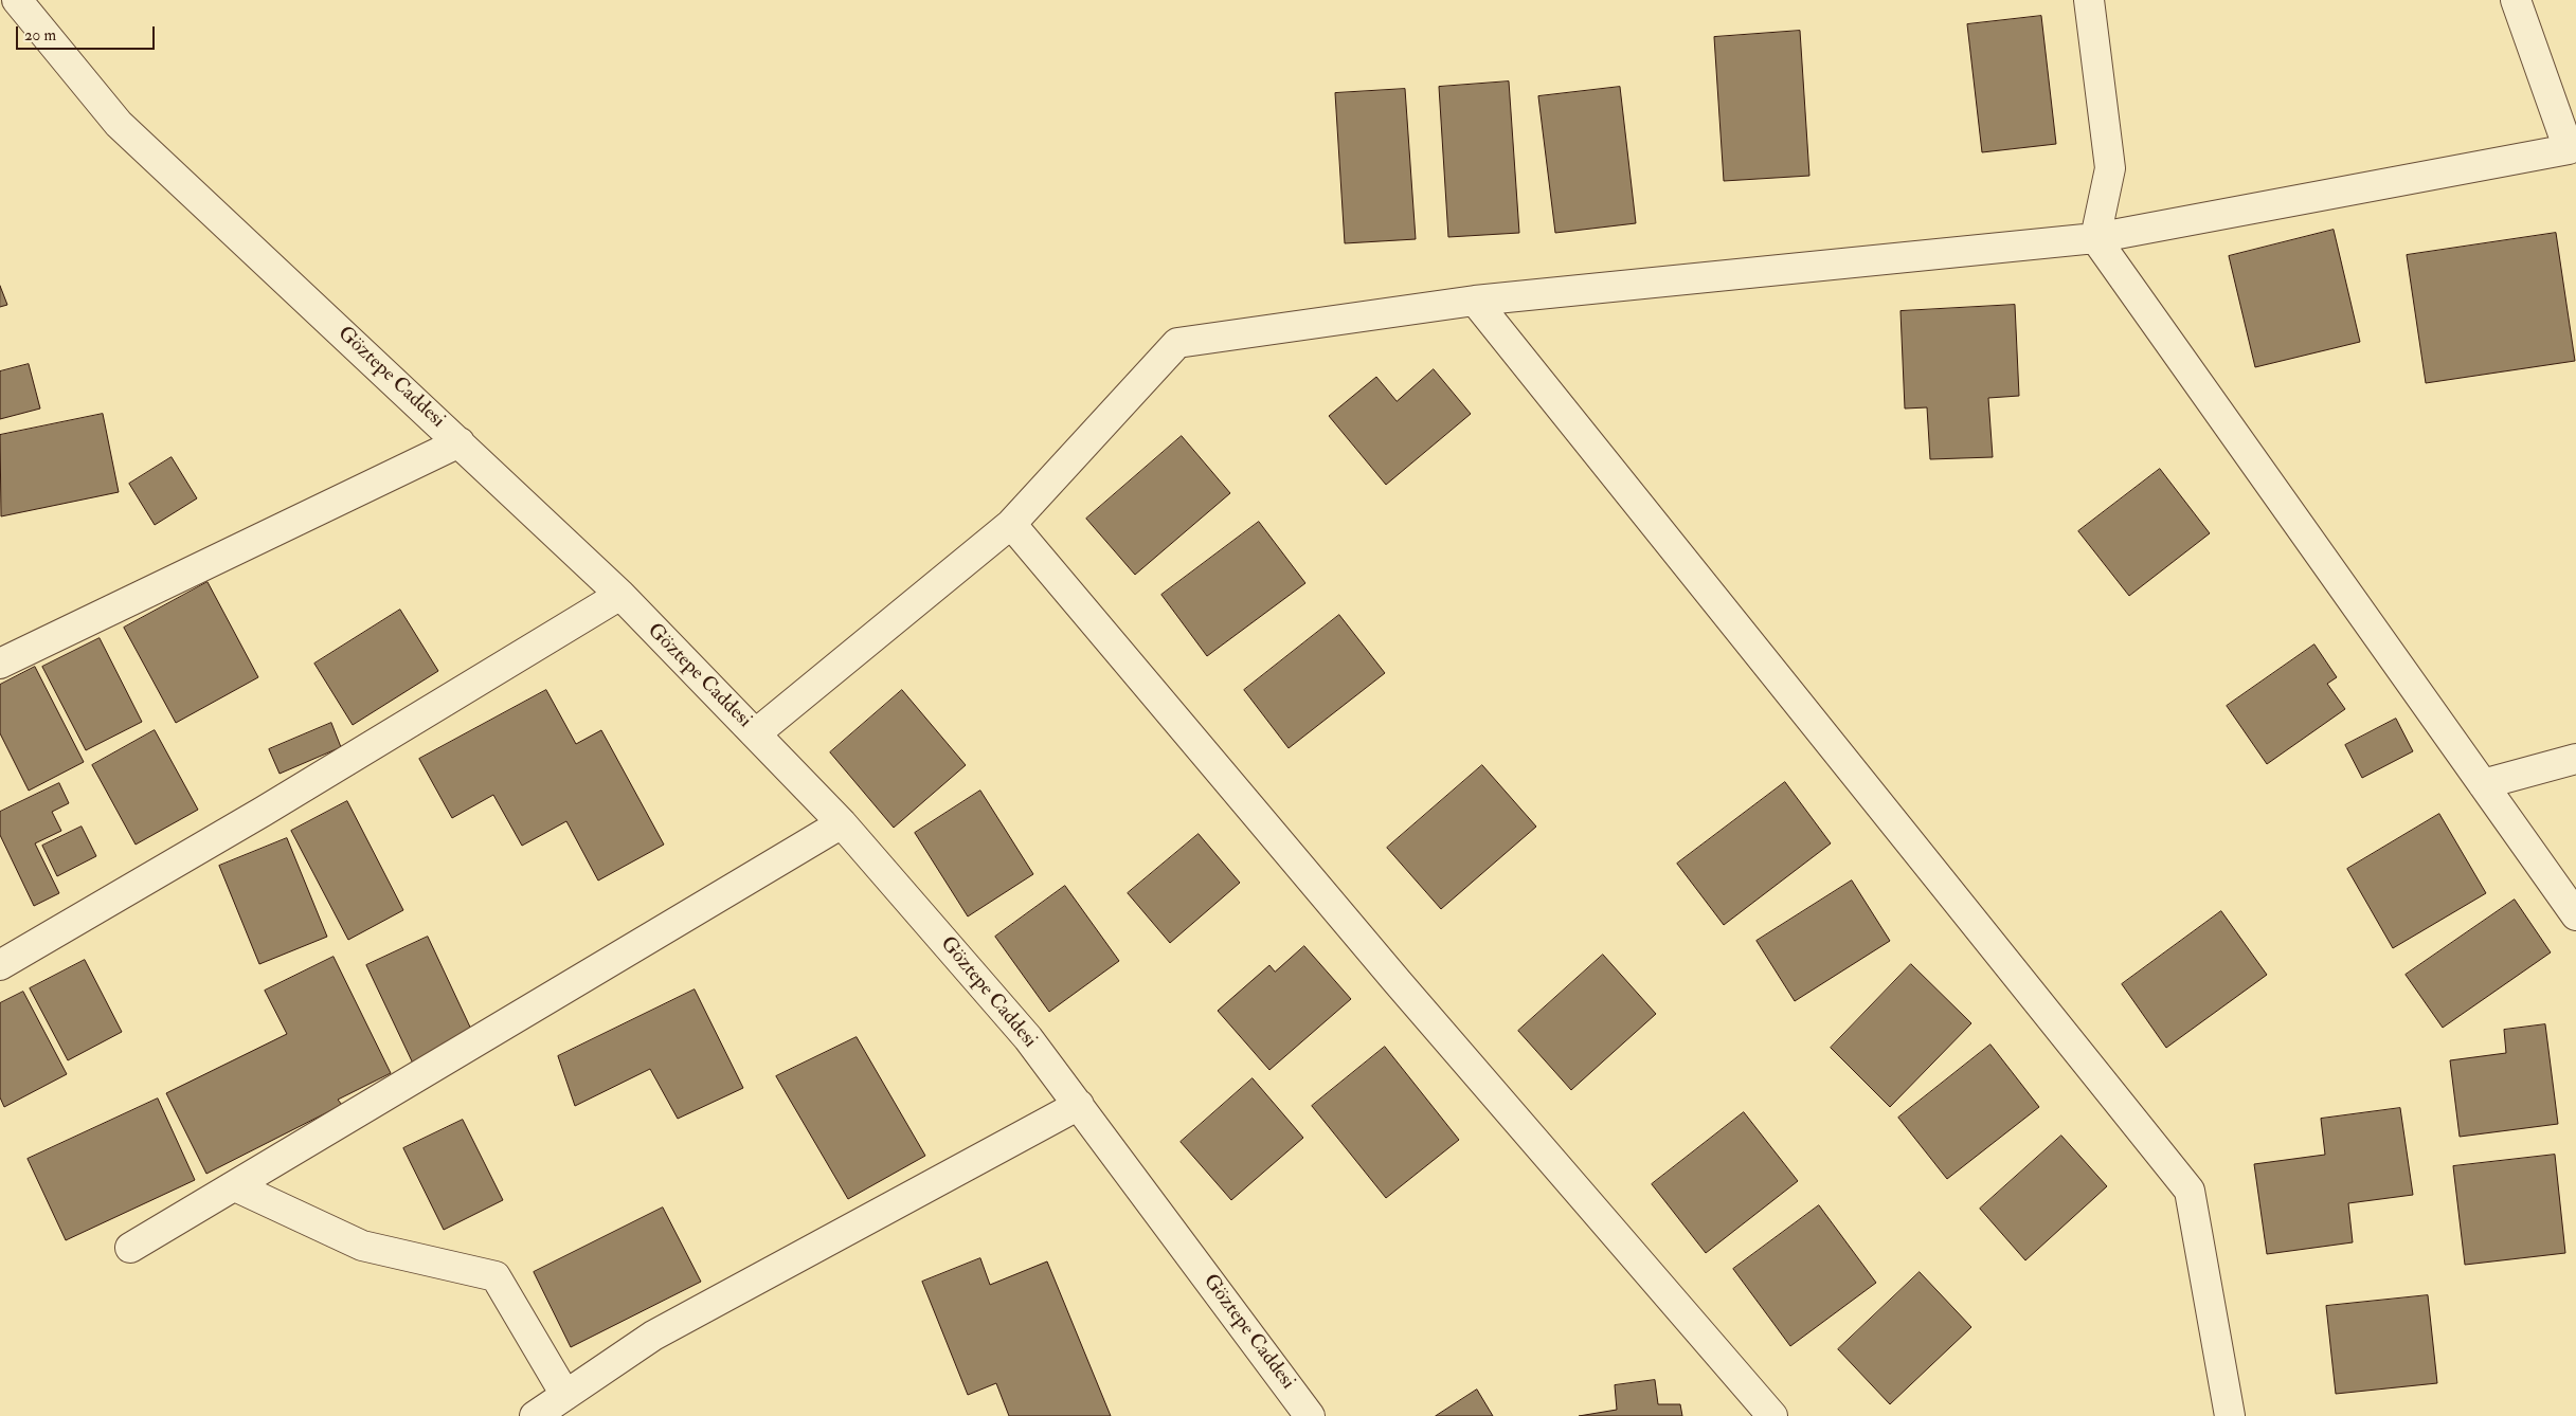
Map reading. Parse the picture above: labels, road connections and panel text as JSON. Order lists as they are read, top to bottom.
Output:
{
  "streets": {
    "street": ["Göztepe Caddesi"]
  },
  "scale_bar": "20 m"
}
